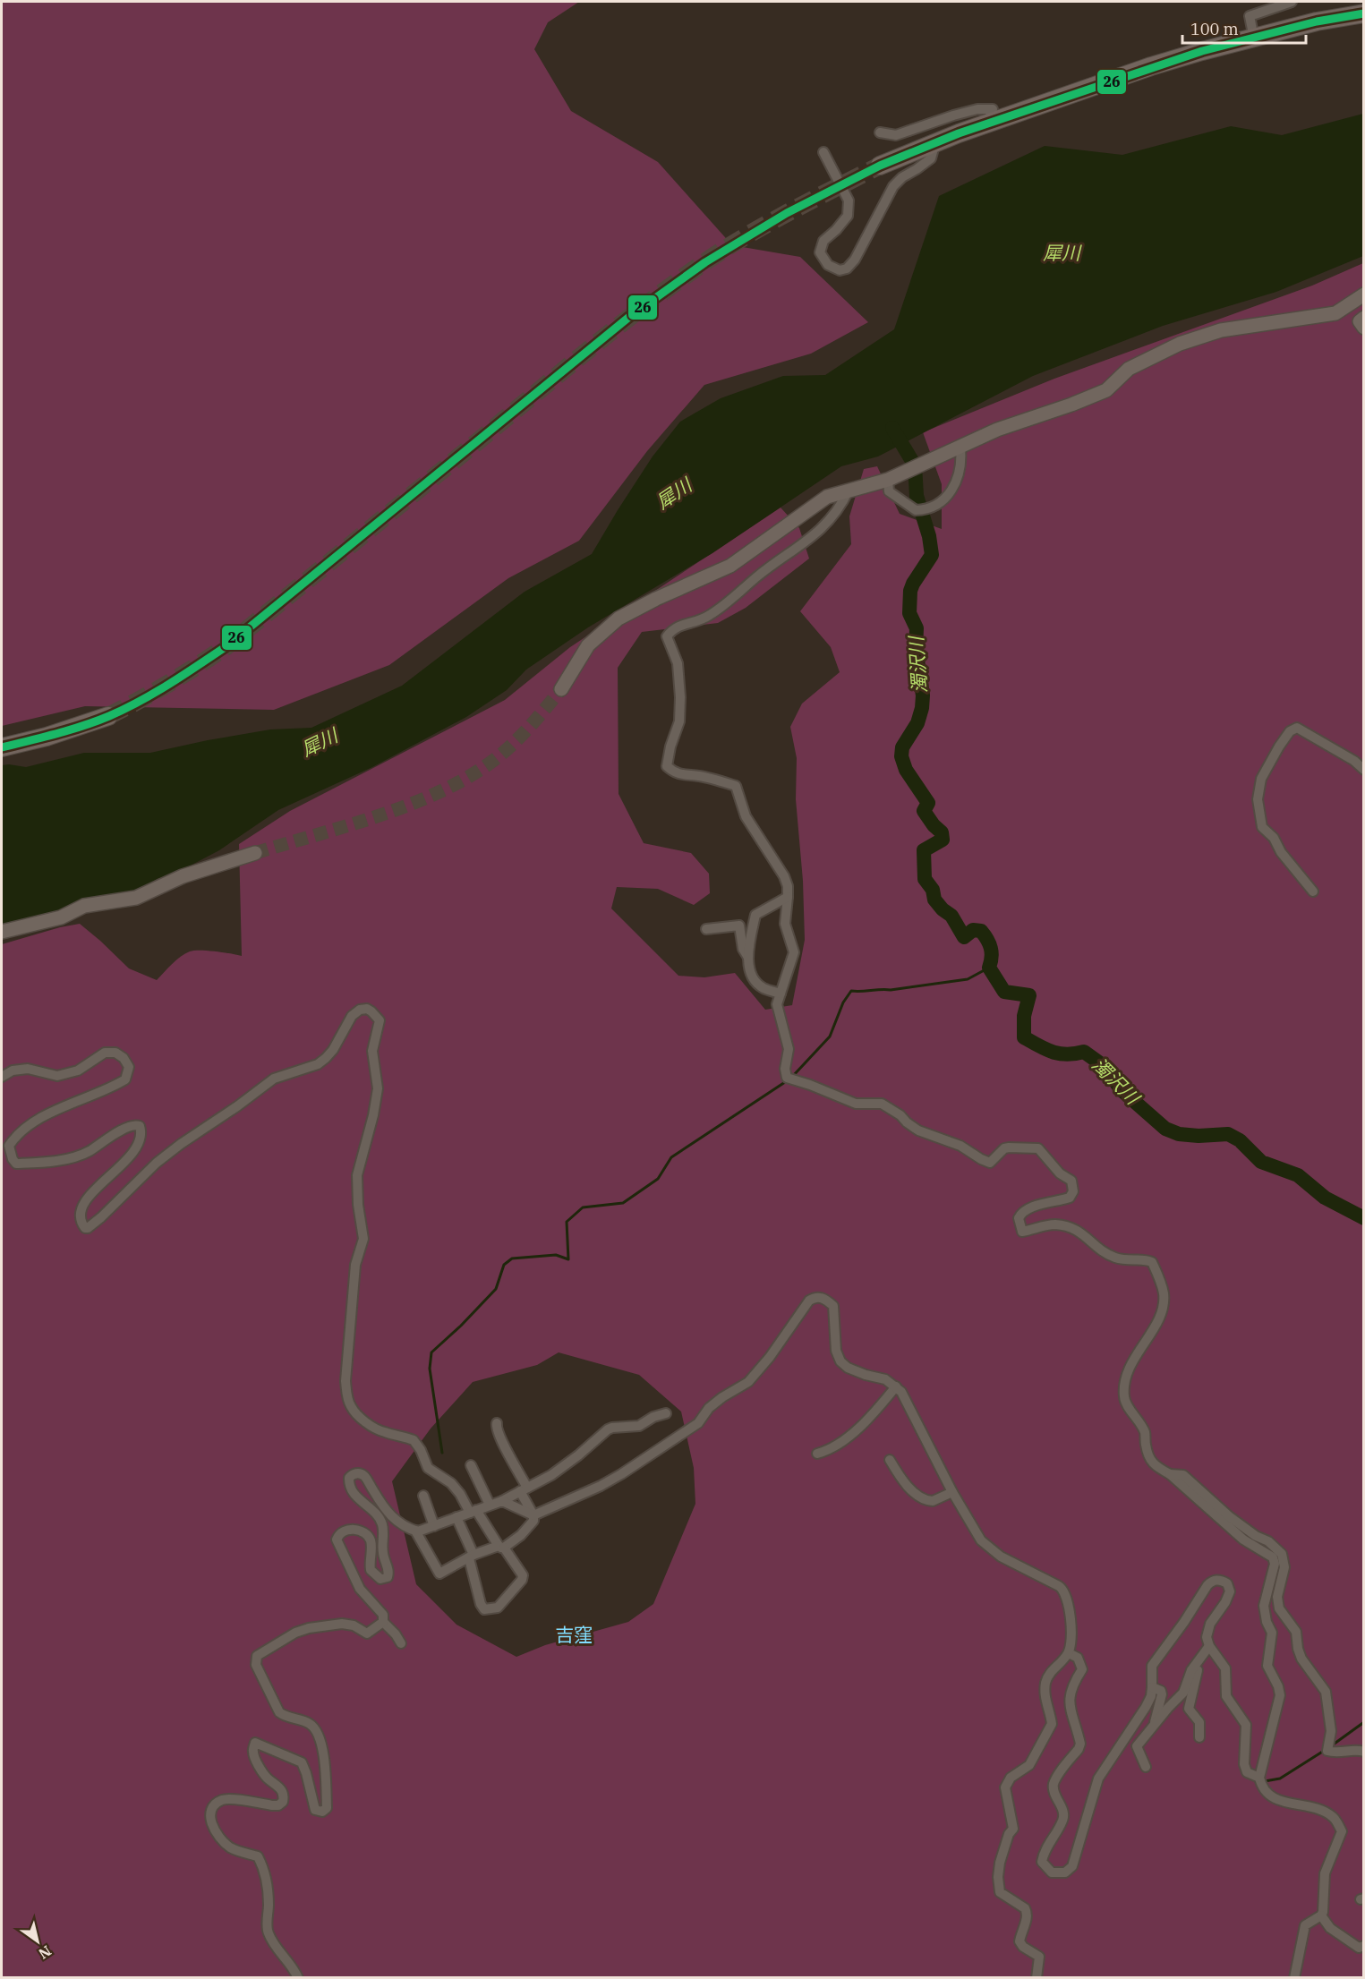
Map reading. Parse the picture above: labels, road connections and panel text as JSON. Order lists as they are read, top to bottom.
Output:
{
  "districts": ["吉窪"],
  "water": ["犀川", "濁沢川"],
  "lines": ["transit line 26"],
  "scale_bar": "100 m",
  "north": "bottom right"
}
